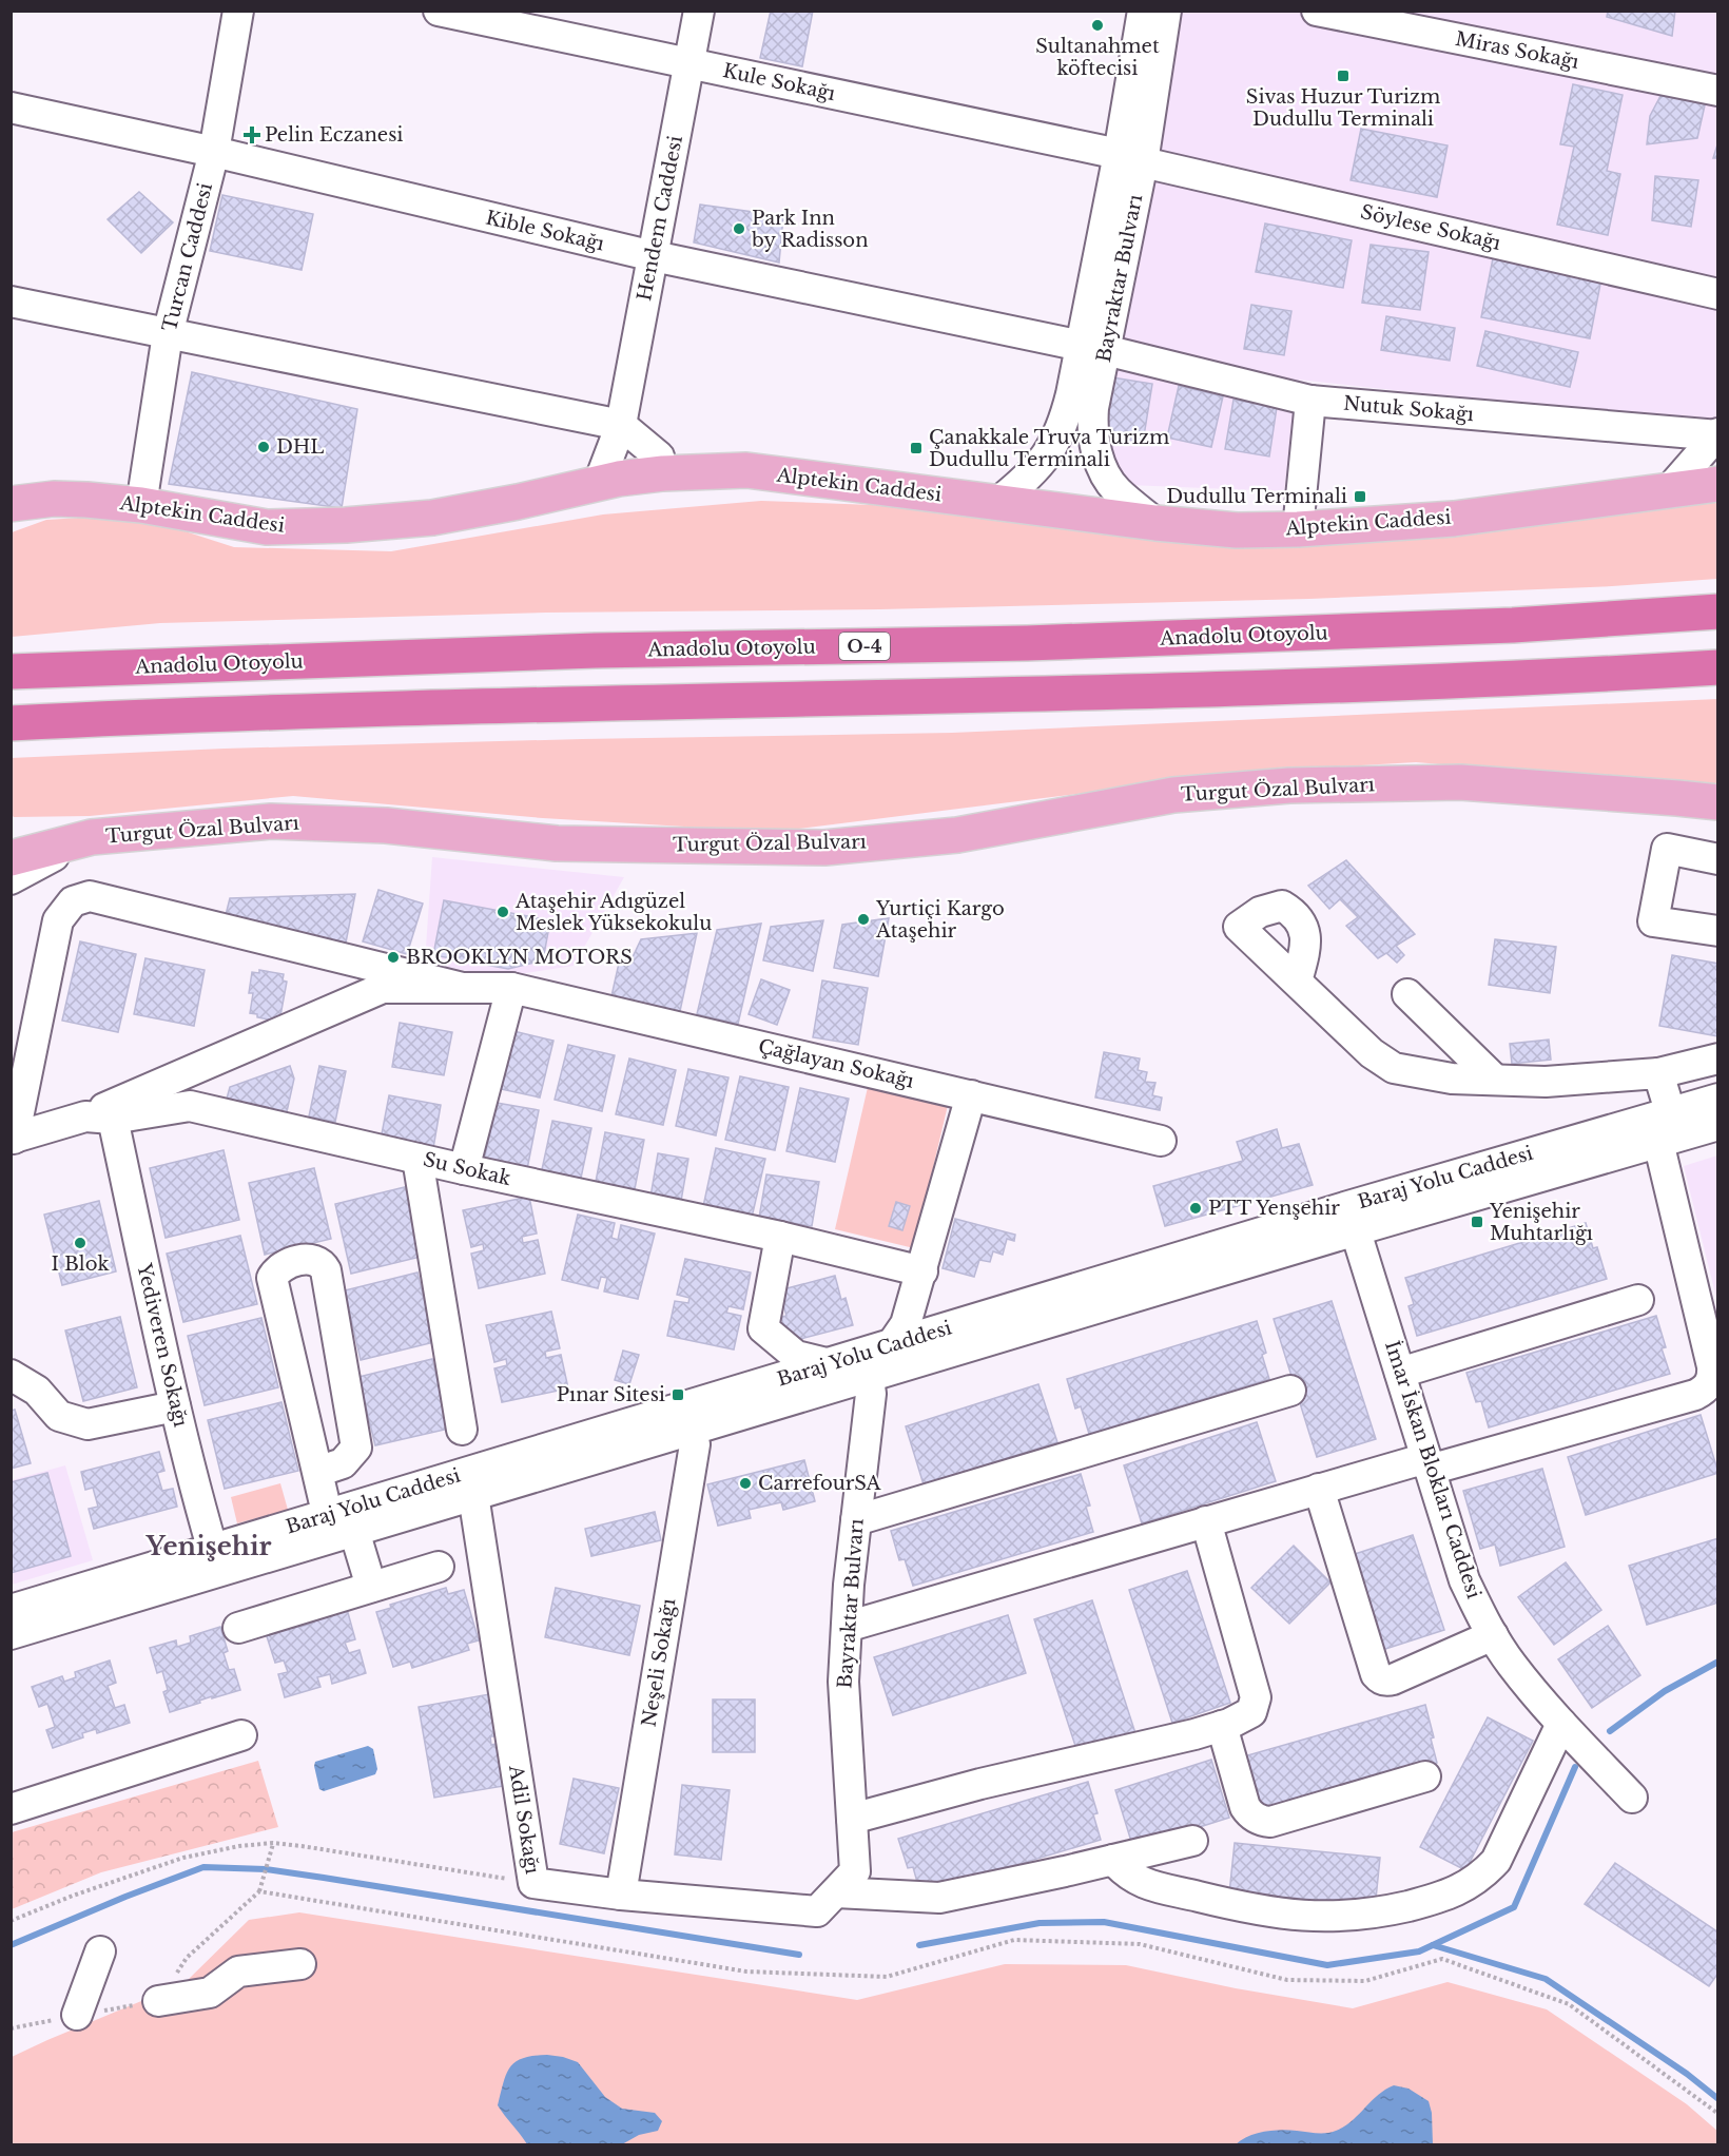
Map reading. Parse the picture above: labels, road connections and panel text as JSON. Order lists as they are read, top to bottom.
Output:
{
  "streets": {
    "highway": ["Anadolu Otoyolu", "O-4"],
    "main road": ["Alptekin Caddesi", "Turgut Özal Bulvarı"],
    "street": [
      "Miras Sokağı",
      "Kule Sokağı",
      "Hendem Caddesi",
      "Söylese Sokağı",
      "Kible Sokağı",
      "Turcan Caddesi",
      "Bayraktar Bulvarı",
      "Nutuk Sokağı",
      "Çağlayan Sokağı",
      "Su Sokak",
      "Baraj Yolu Caddesi",
      "Yediveren Sokağı",
      "İmar İskan Blokları Caddesi",
      "Neşeli Sokağı",
      "Adil Sokağı"
    ]
  },
  "crossings": [
    ["Kule Sokağı", "Hendem Caddesi"],
    ["Kule Sokağı", "Söylese Sokağı"],
    ["Kule Sokağı", "Bayraktar Bulvarı"],
    ["Hendem Caddesi", "Kible Sokağı"],
    ["Hendem Caddesi", "Alptekin Caddesi"],
    ["Söylese Sokağı", "Bayraktar Bulvarı"],
    ["Kible Sokağı", "Turcan Caddesi"],
    ["Kible Sokağı", "Bayraktar Bulvarı"],
    ["Kible Sokağı", "Nutuk Sokağı"],
    ["Turcan Caddesi", "Alptekin Caddesi"],
    ["Bayraktar Bulvarı", "Nutuk Sokağı"],
    ["Bayraktar Bulvarı", "Alptekin Caddesi"],
    ["Bayraktar Bulvarı", "Baraj Yolu Caddesi"],
    ["Bayraktar Bulvarı", "Adil Sokağı"],
    ["Çağlayan Sokağı", "Su Sokak"],
    ["Çağlayan Sokağı", "Yediveren Sokağı"],
    ["Su Sokak", "Yediveren Sokağı"],
    ["Baraj Yolu Caddesi", "Yediveren Sokağı"],
    ["Baraj Yolu Caddesi", "İmar İskan Blokları Caddesi"],
    ["Baraj Yolu Caddesi", "Neşeli Sokağı"],
    ["Baraj Yolu Caddesi", "Adil Sokağı"],
    ["Neşeli Sokağı", "Adil Sokağı"]
  ],
  "districts": ["Yenişehir"],
  "places": {
    "other": [
      "Sultanahmet köftecisi",
      "Park Inn by Radisson",
      "DHL",
      "Ataşehir Adıgüzel Meslek Yüksekokulu",
      "Yurtiçi Kargo Ataşehir",
      "BROOKLYN MOTORS",
      "PTT Yenşehir",
      "I Blok",
      "CarrefourSA"
    ],
    "transit": [
      "Sivas Huzur Turizm Dudullu Terminali",
      "Çanakkale Truva Turizm Dudullu Terminali",
      "Dudullu Terminali",
      "Yenişehir Muhtarlığı",
      "Pınar Sitesi"
    ],
    "health": ["Pelin Eczanesi"]
  }
}
